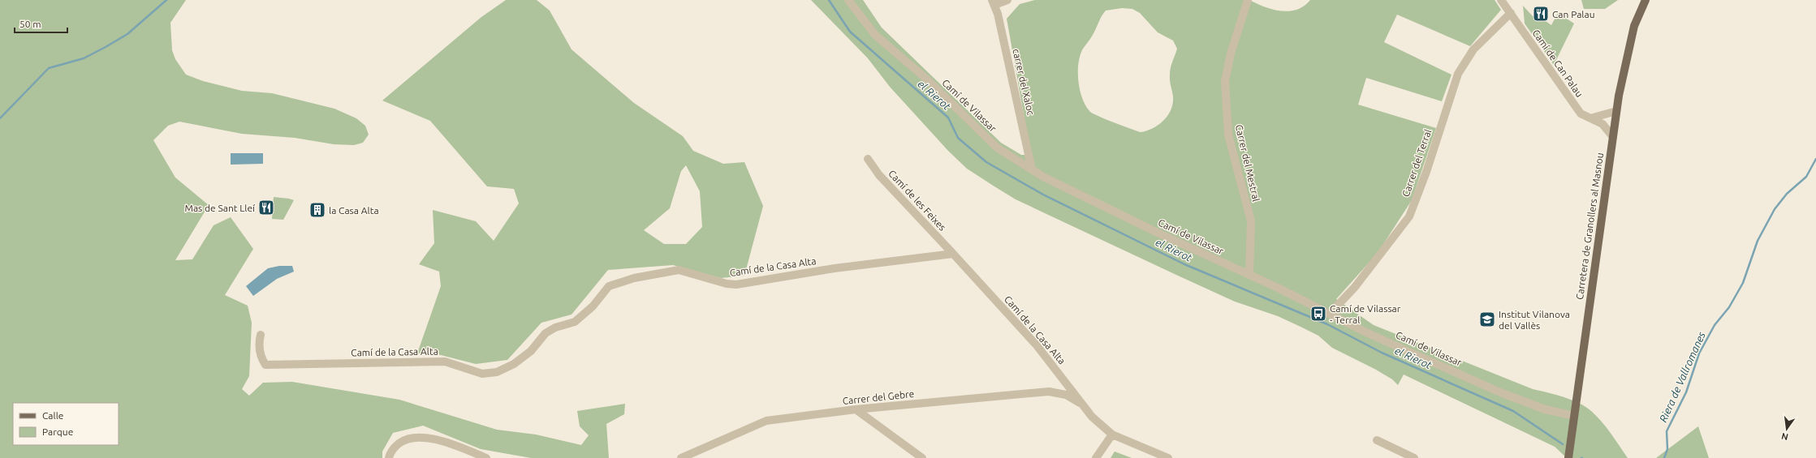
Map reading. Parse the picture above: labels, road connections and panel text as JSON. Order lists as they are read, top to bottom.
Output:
{
  "streets": {
    "main road": ["Carretera de Granollers al Masnou"],
    "street": [
      "Camí de Can Palau",
      "carrer del Xaloc",
      "Camí de Vilassar",
      "Carrer del Mestral",
      "Carrer del Terral",
      "Camí de les Feixes",
      "Camí de la Casa Alta",
      "Carrer del Gebre"
    ]
  },
  "crossings": [
    ["Camí de Can Palau", "Carrer del Terral"],
    ["Camí de Can Palau", "Carretera de Granollers al Masnou"],
    ["carrer del Xaloc", "Camí de Vilassar"],
    ["Camí de Vilassar", "Carrer del Mestral"],
    ["Camí de Vilassar", "Carrer del Terral"],
    ["Camí de Vilassar", "Carretera de Granollers al Masnou"],
    ["Camí de les Feixes", "Camí de la Casa Alta"],
    ["Camí de la Casa Alta", "Carrer del Gebre"]
  ],
  "water": ["el Rierot", "Riera de Vallromanes"],
  "places": {
    "restaurant": ["Can Palau", "Mas de Sant Lleí"],
    "building": ["la Casa Alta"],
    "bus stop": ["Camí de Vilassar - Terral"],
    "school or university": ["Institut Vilanova del Vallès"]
  },
  "legend": ["Calle", "Parque"],
  "scale_bar": "50 m",
  "north": "bottom"
}
